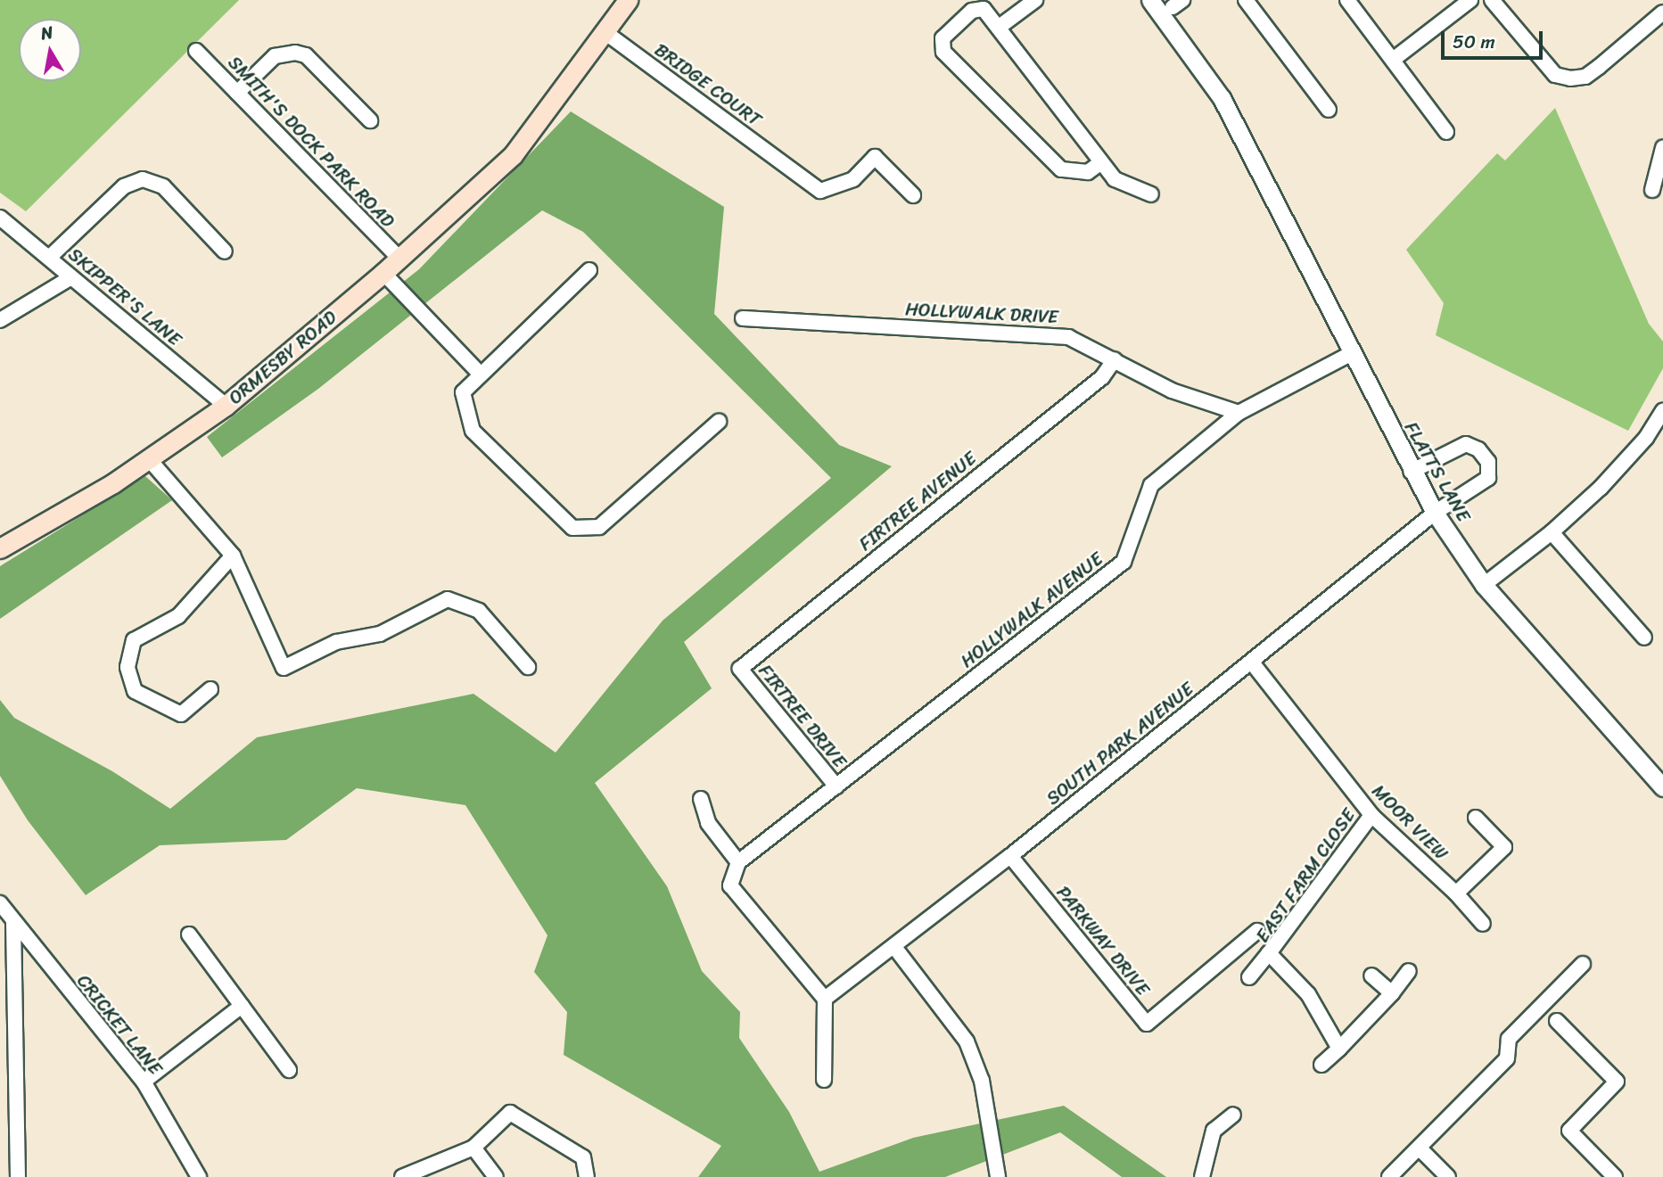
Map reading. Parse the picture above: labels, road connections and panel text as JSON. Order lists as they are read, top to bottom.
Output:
{
  "streets": {
    "main road": ["ORMESBY ROAD"],
    "street": [
      "BRIDGE COURT",
      "SMITH'S DOCK PARK ROAD",
      "SKIPPER'S LANE",
      "HOLLYWALK DRIVE",
      "FLATTS LANE",
      "FIRTREE AVENUE",
      "HOLLYWALK AVENUE",
      "FIRTREE DRIVE",
      "SOUTH PARK AVENUE",
      "MOOR VIEW",
      "EAST FARM CLOSE",
      "PARKWAY DRIVE",
      "CRICKET LANE"
    ]
  },
  "crossings": [
    ["BRIDGE COURT", "ORMESBY ROAD"],
    ["SMITH'S DOCK PARK ROAD", "ORMESBY ROAD"],
    ["SKIPPER'S LANE", "ORMESBY ROAD"],
    ["HOLLYWALK DRIVE", "FIRTREE AVENUE"],
    ["HOLLYWALK DRIVE", "HOLLYWALK AVENUE"],
    ["FLATTS LANE", "HOLLYWALK AVENUE"],
    ["FLATTS LANE", "SOUTH PARK AVENUE"],
    ["FIRTREE AVENUE", "FIRTREE DRIVE"],
    ["HOLLYWALK AVENUE", "FIRTREE DRIVE"],
    ["SOUTH PARK AVENUE", "MOOR VIEW"],
    ["SOUTH PARK AVENUE", "PARKWAY DRIVE"],
    ["MOOR VIEW", "EAST FARM CLOSE"]
  ],
  "scale_bar": "50 m",
  "north": "top"
}
